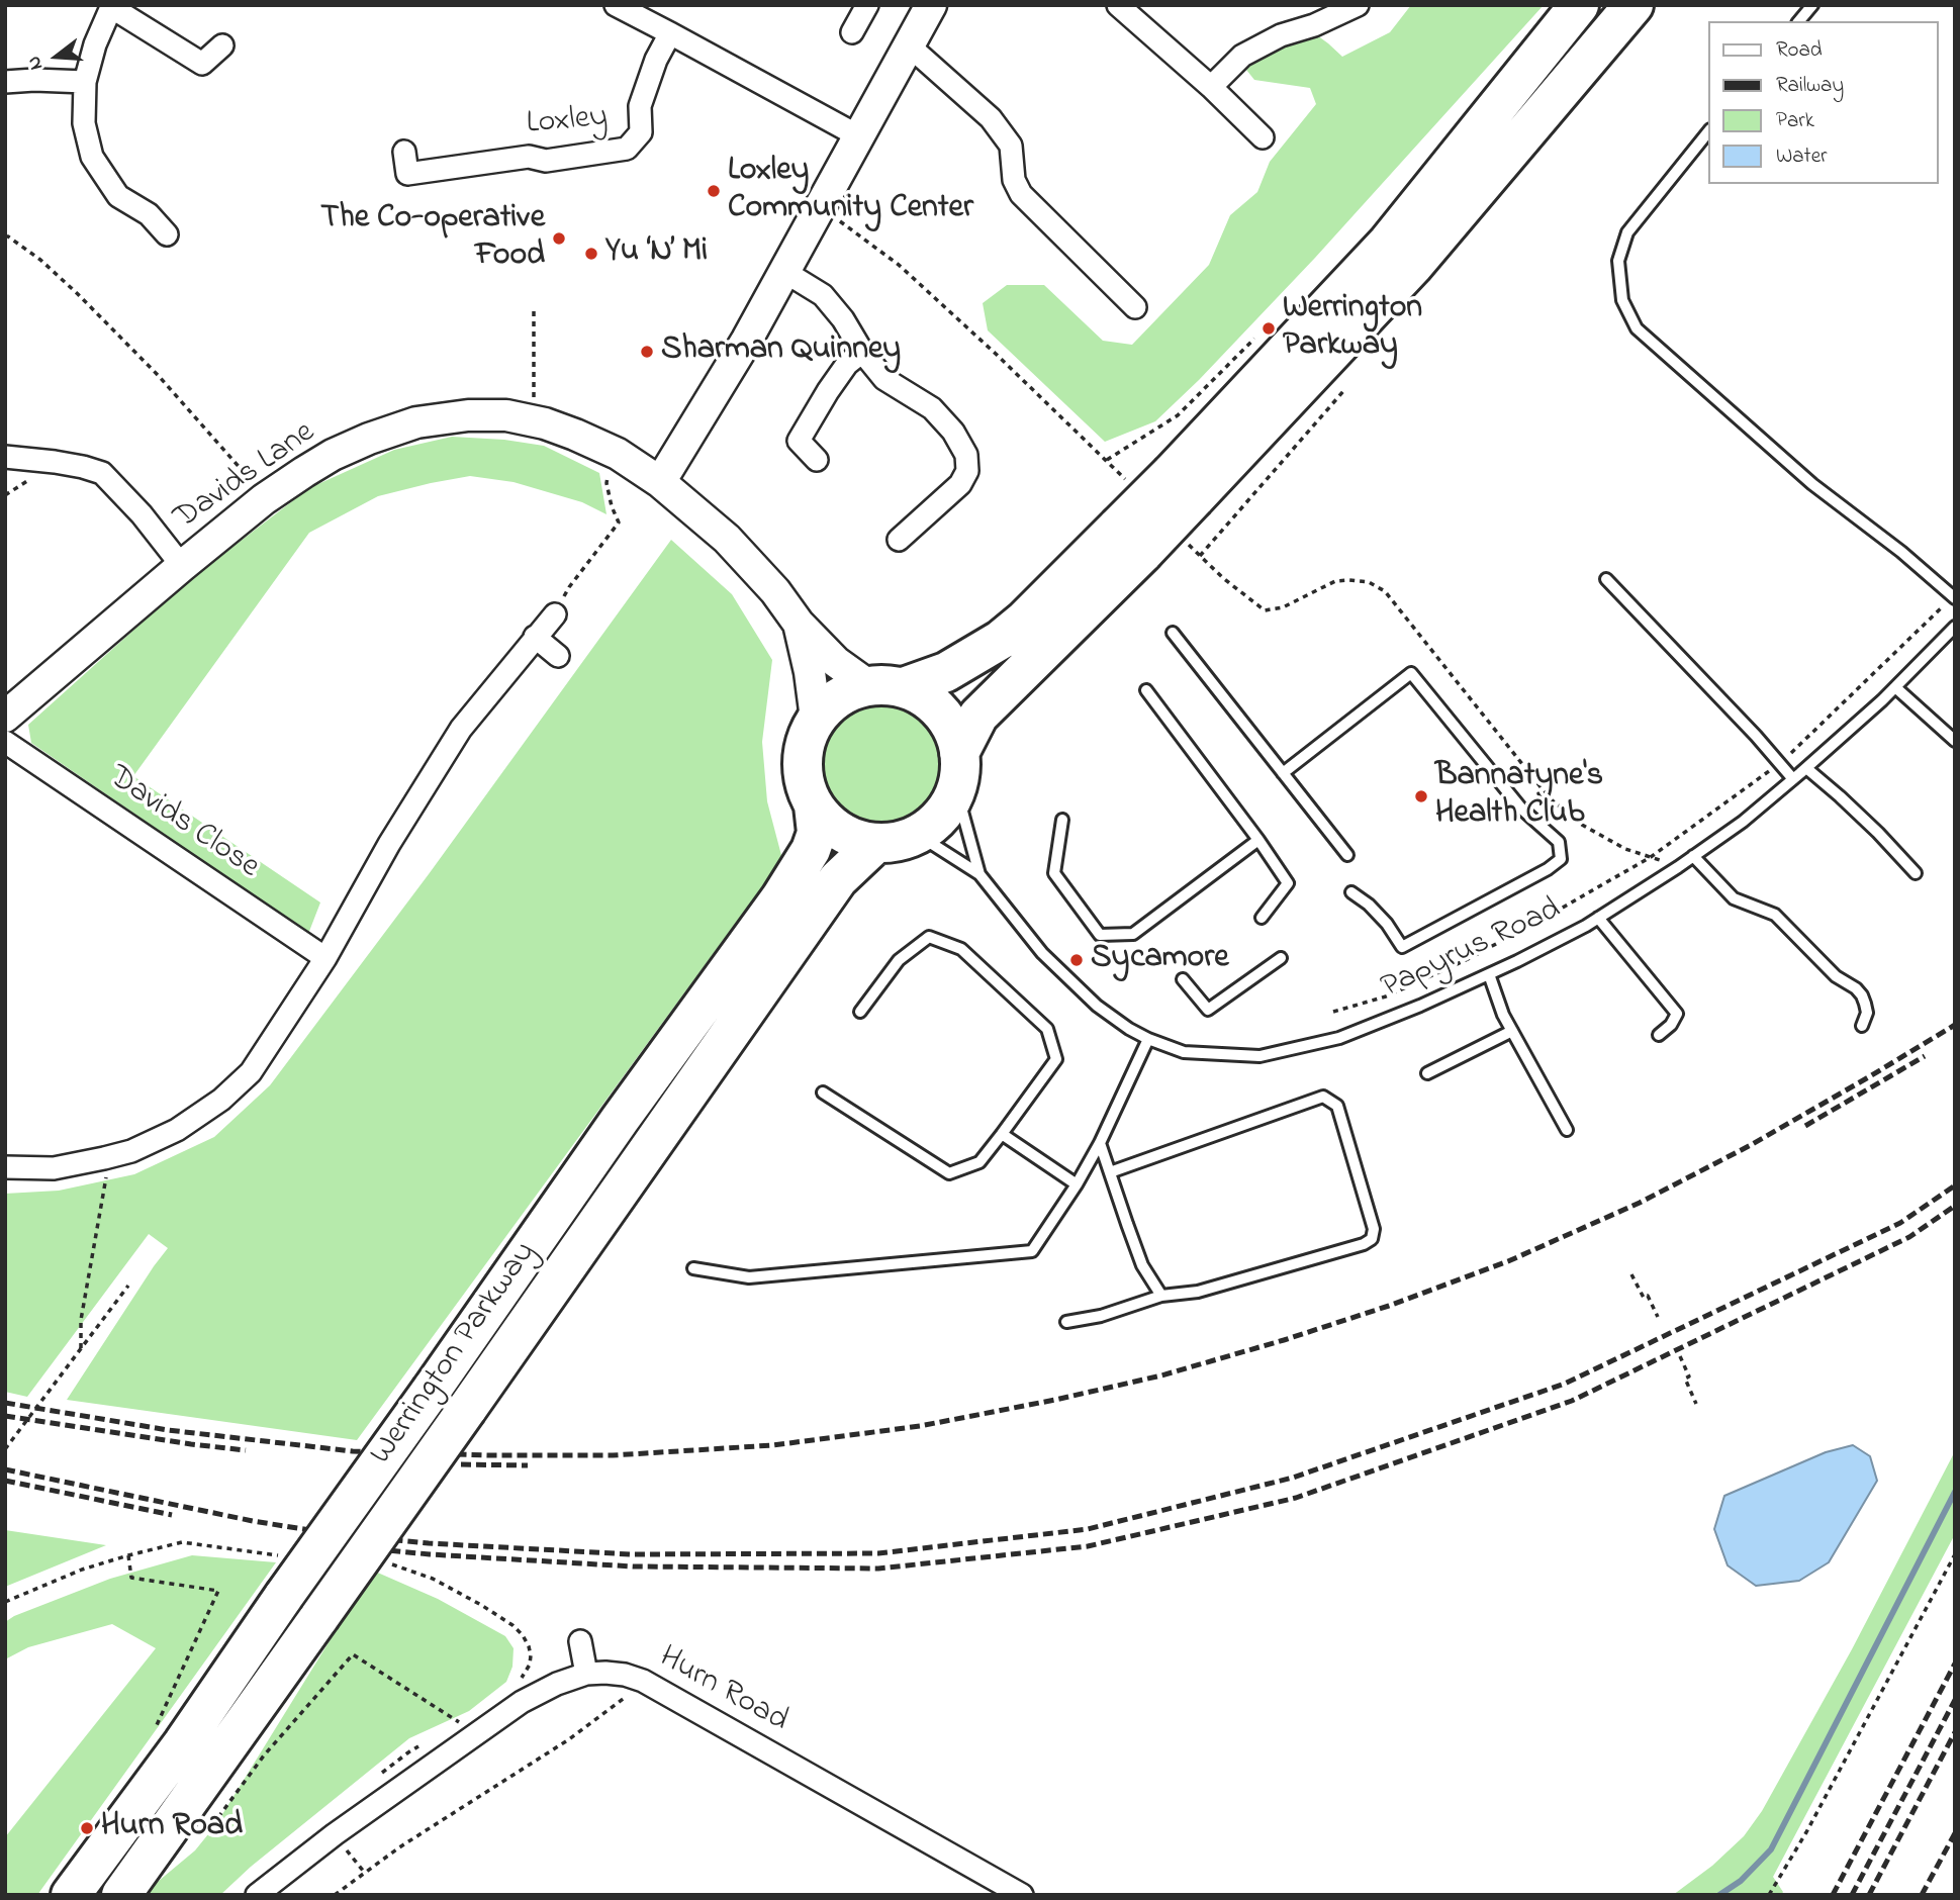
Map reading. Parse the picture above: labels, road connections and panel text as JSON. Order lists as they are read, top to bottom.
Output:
{
  "streets": {
    "highway": ["Werrington Parkway"],
    "street": [
      "Loxley",
      "Davids Lane",
      "Davids Close",
      "Hurn Road"
    ],
    "lane": ["Papyrus Road"]
  },
  "crossings": [
    ["Davids Lane", "Papyrus Road"],
    ["Davids Lane", "Werrington Parkway"],
    ["Papyrus Road", "Werrington Parkway"]
  ],
  "places": [
    "Loxley Community Center",
    "The Co-operative Food",
    "Yu ‘N’ Mi",
    "Werrington Parkway",
    "Sharman Quinney",
    "Bannatyne's Health Club",
    "Sycamore",
    "Hurn Road"
  ],
  "legend": [
    "Road",
    "Railway",
    "Park",
    "Water"
  ],
  "north": "left"
}
